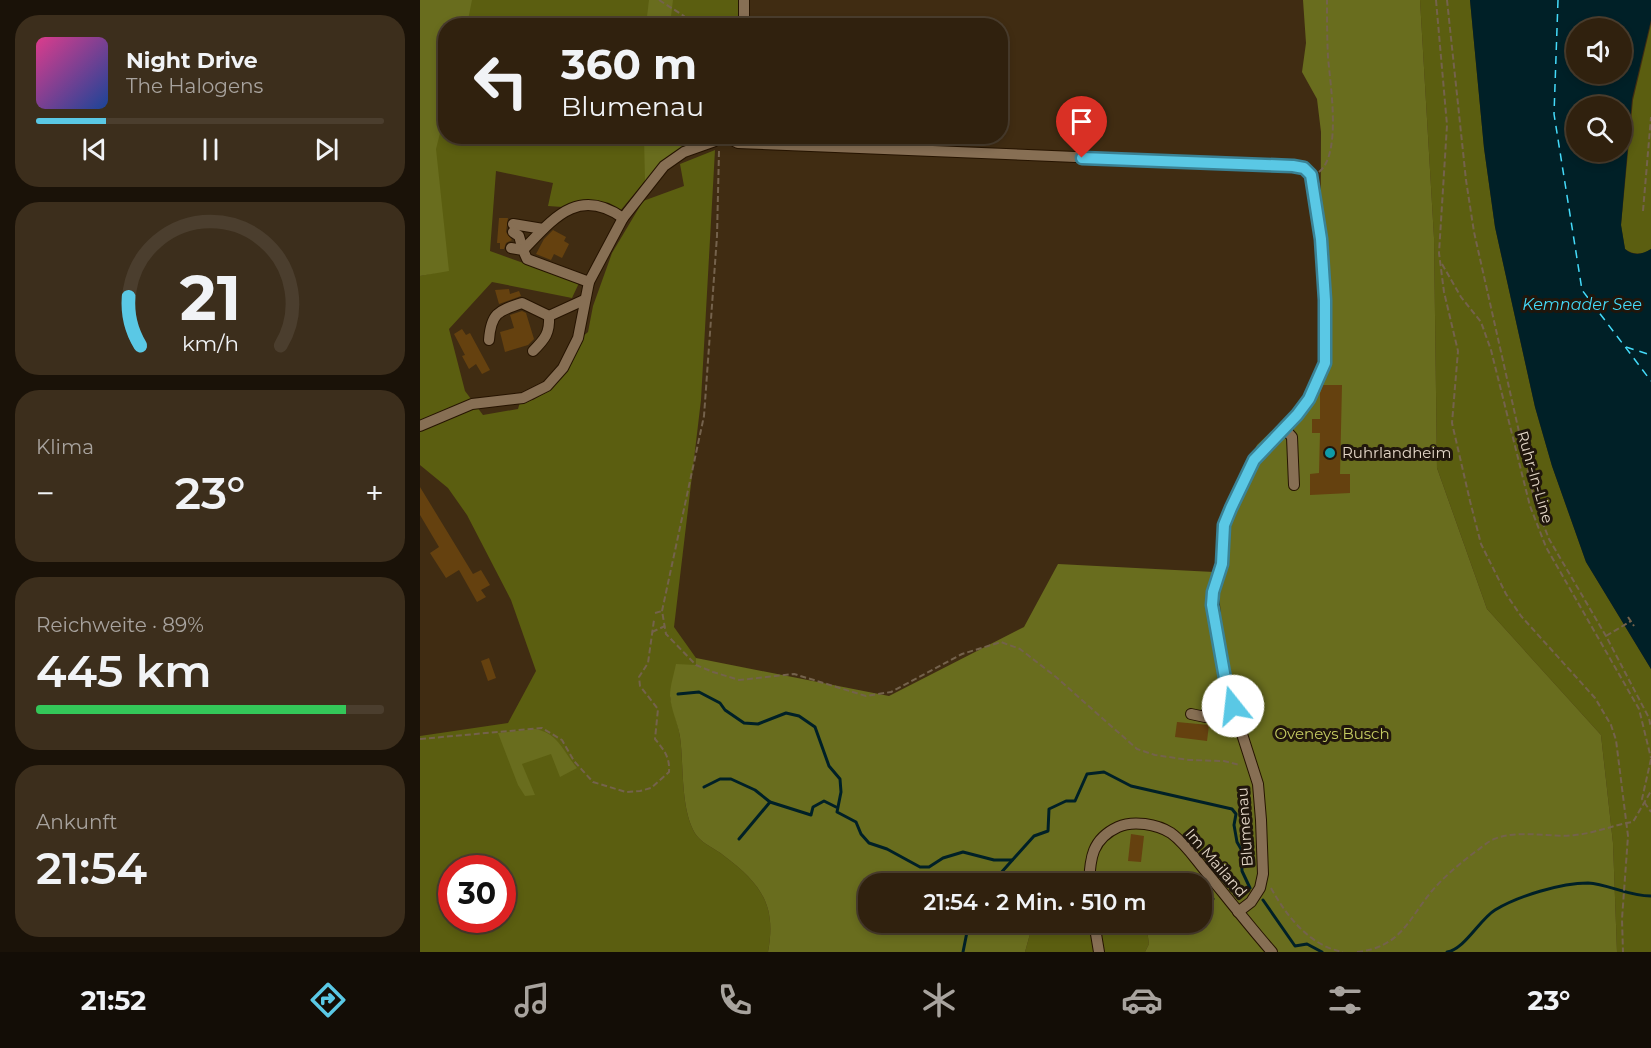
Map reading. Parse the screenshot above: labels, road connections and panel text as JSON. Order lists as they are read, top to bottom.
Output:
{
  "streets": {
    "street": ["Blumenau", "Im Mailand"],
    "path": ["Ruhr-In-Line"]
  },
  "crossings": [
    ["Blumenau", "Im Mailand"]
  ],
  "water": ["Kemnader See"],
  "parks": ["Oveneys Busch"],
  "places": ["Ruhrlandheim"],
  "page": {
    "turn": ["360 m", "Blumenau"],
    "song": ["Night Drive", "The Halogens"],
    "tile": [
      "Klima",
      ["Reichweite · 89%", "445 km"],
      ["Ankunft", "21:54"]
    ],
    "heat": ["−", "23°", "+"],
    "limit": "30",
    "trip": "21:54 · 2 Min. · 510 m",
    "tabs": ["21:52", "23°"],
    "gauge": ["21", "km/h"]
  }
}
